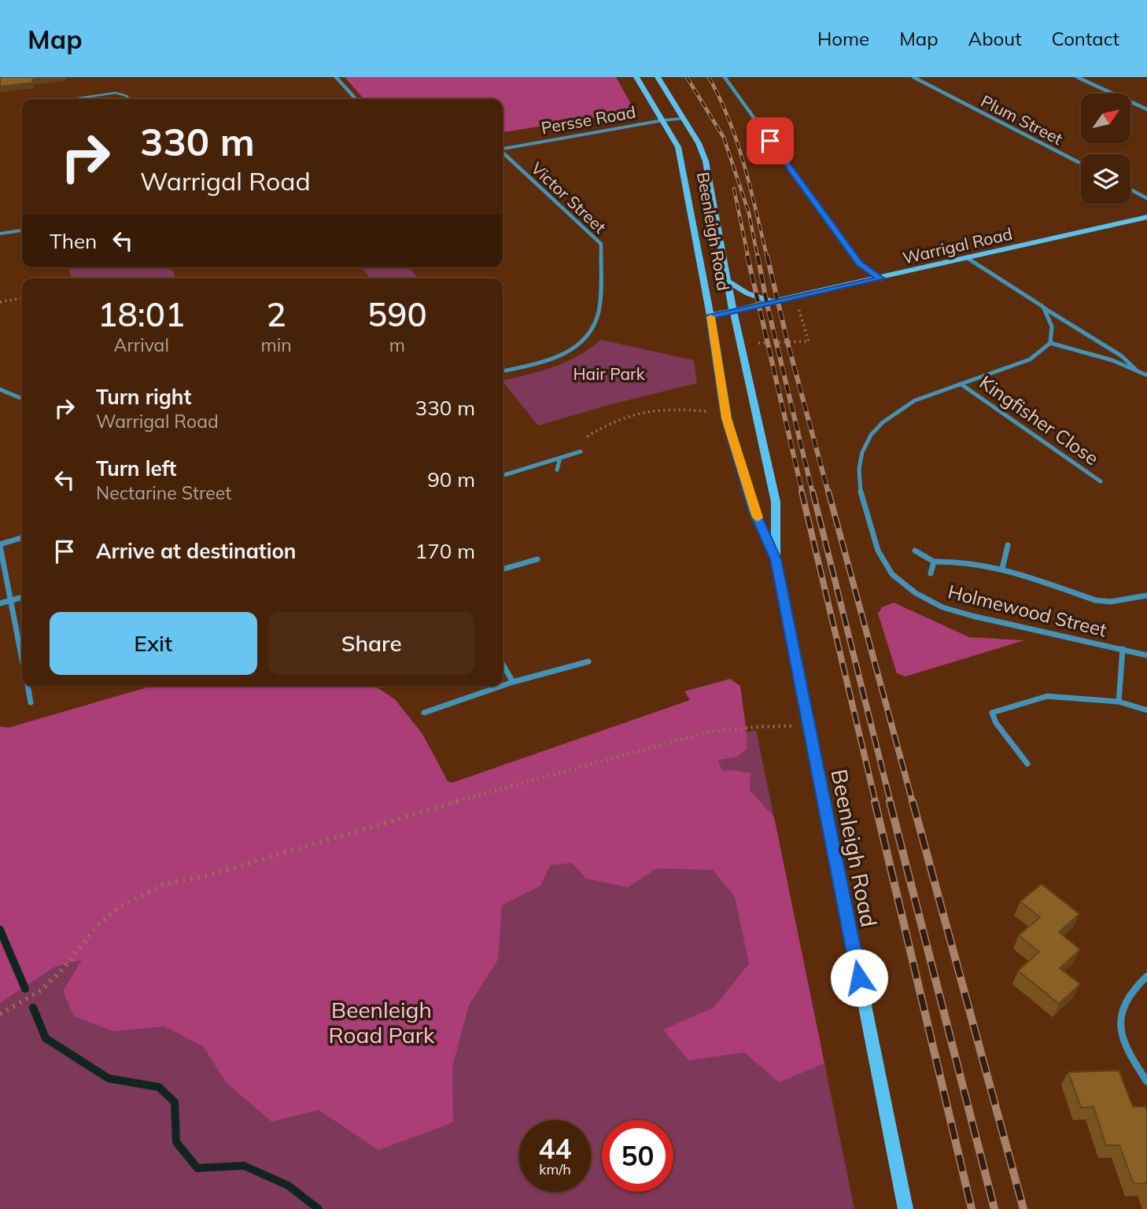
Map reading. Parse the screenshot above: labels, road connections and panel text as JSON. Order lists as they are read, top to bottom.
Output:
{
  "streets": {
    "main road": ["Beenleigh Road", "Warrigal Road"],
    "street": [
      "Persse Road",
      "Plum Street",
      "Victor Street",
      "Kingfisher Close",
      "Holmewood Street"
    ]
  },
  "crossings": [
    ["Persse Road", "Beenleigh Road"],
    ["Beenleigh Road", "Warrigal Road"],
    ["Kingfisher Close", "Holmewood Street"]
  ],
  "parks": ["Hair Park", "Beenleigh Road Park"],
  "north": "top right",
  "page": {
    "header": "Map",
    "nav": [
      "Home",
      "Map",
      "About",
      "Contact"
    ],
    "turn": ["330 m", "Warrigal Road"],
    "then": "Then",
    "eta": [
      "18:01",
      "Arrival",
      "2",
      "min",
      "590",
      "m"
    ],
    "list": [
      {
        "name": "Turn right",
        "note": "Warrigal Road",
        "value": "330 m"
      },
      {
        "name": "Turn left",
        "note": "Nectarine Street",
        "value": "90 m"
      },
      {
        "name": "Arrive at destination",
        "value": "170 m"
      }
    ],
    "buttons": ["Exit", "Share"],
    "speed": "44 km/h",
    "limit": "50"
  }
}
